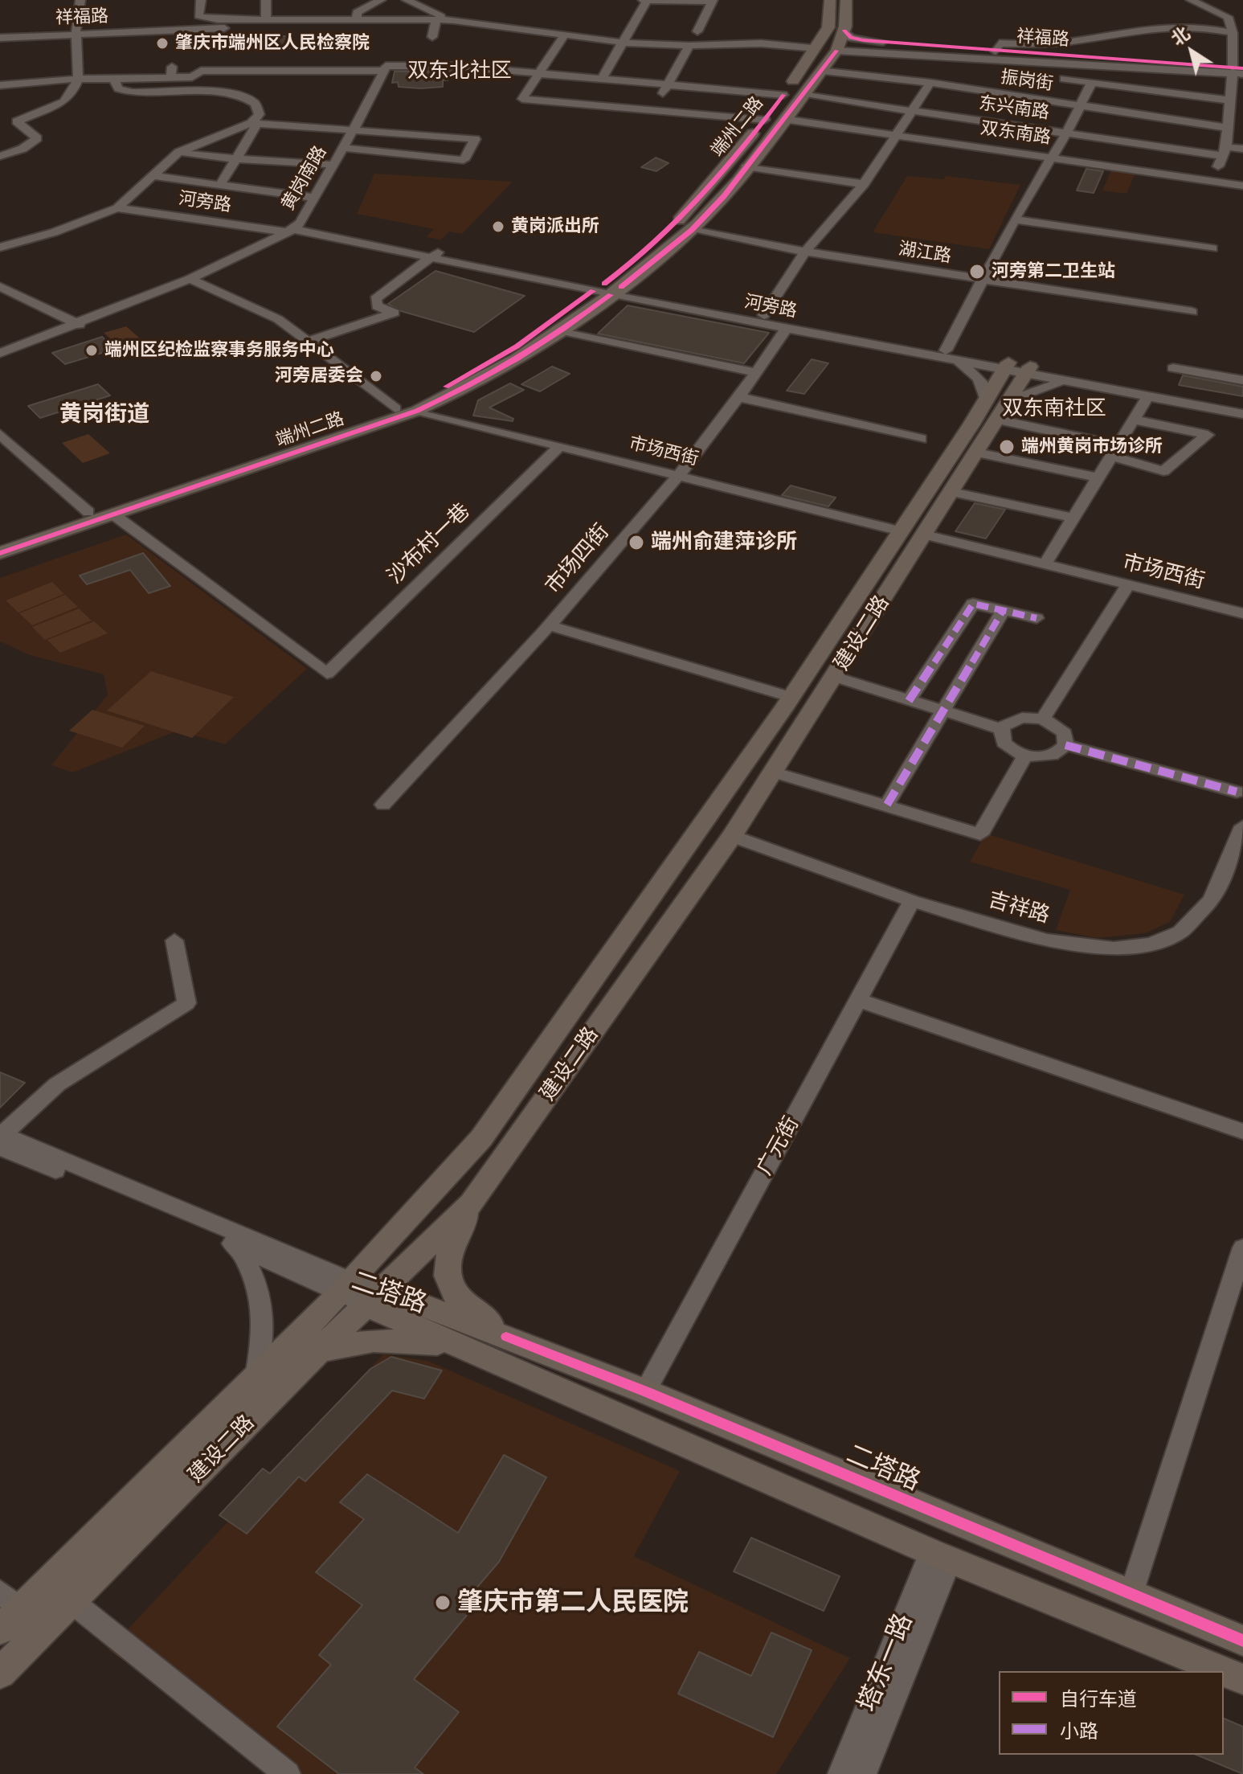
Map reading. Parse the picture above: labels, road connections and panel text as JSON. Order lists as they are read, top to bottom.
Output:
{
  "streets": {
    "main road": ["端州二路", "建设二路", "二塔路"],
    "street": [
      "祥福路",
      "振岗街",
      "东兴南路",
      "双东南路",
      "黄岗南路",
      "河旁路",
      "湖江路",
      "市场西街",
      "沙布村一巷",
      "市场四街",
      "吉祥路",
      "广元街",
      "塔东一路"
    ]
  },
  "crossings": [
    ["祥福路", "端州二路"],
    ["振岗街", "端州二路"],
    ["东兴南路", "端州二路"],
    ["端州二路", "双东南路"],
    ["端州二路", "河旁路"],
    ["端州二路", "湖江路"],
    ["端州二路", "市场西街"],
    ["端州二路", "沙布村一巷"],
    ["黄岗南路", "河旁路"],
    ["河旁路", "市场四街"],
    ["河旁路", "建设二路"],
    ["市场西街", "沙布村一巷"],
    ["市场西街", "市场四街"],
    ["市场西街", "建设二路"],
    ["建设二路", "吉祥路"],
    ["建设二路", "二塔路"],
    ["吉祥路", "广元街"],
    ["广元街", "二塔路"],
    ["二塔路", "塔东一路"]
  ],
  "districts": ["双东北社区", "双东南社区", "黄岗街道"],
  "places": [
    "肇庆市端州区人民检察院",
    "黄岗派出所",
    "河旁第二卫生站",
    "端州区纪检监察事务服务中心",
    "河旁居委会",
    "端州黄岗市场诊所",
    "端州俞建萍诊所",
    "肇庆市第二人民医院"
  ],
  "legend": ["自行车道", "小路"],
  "north": "top left"
}
